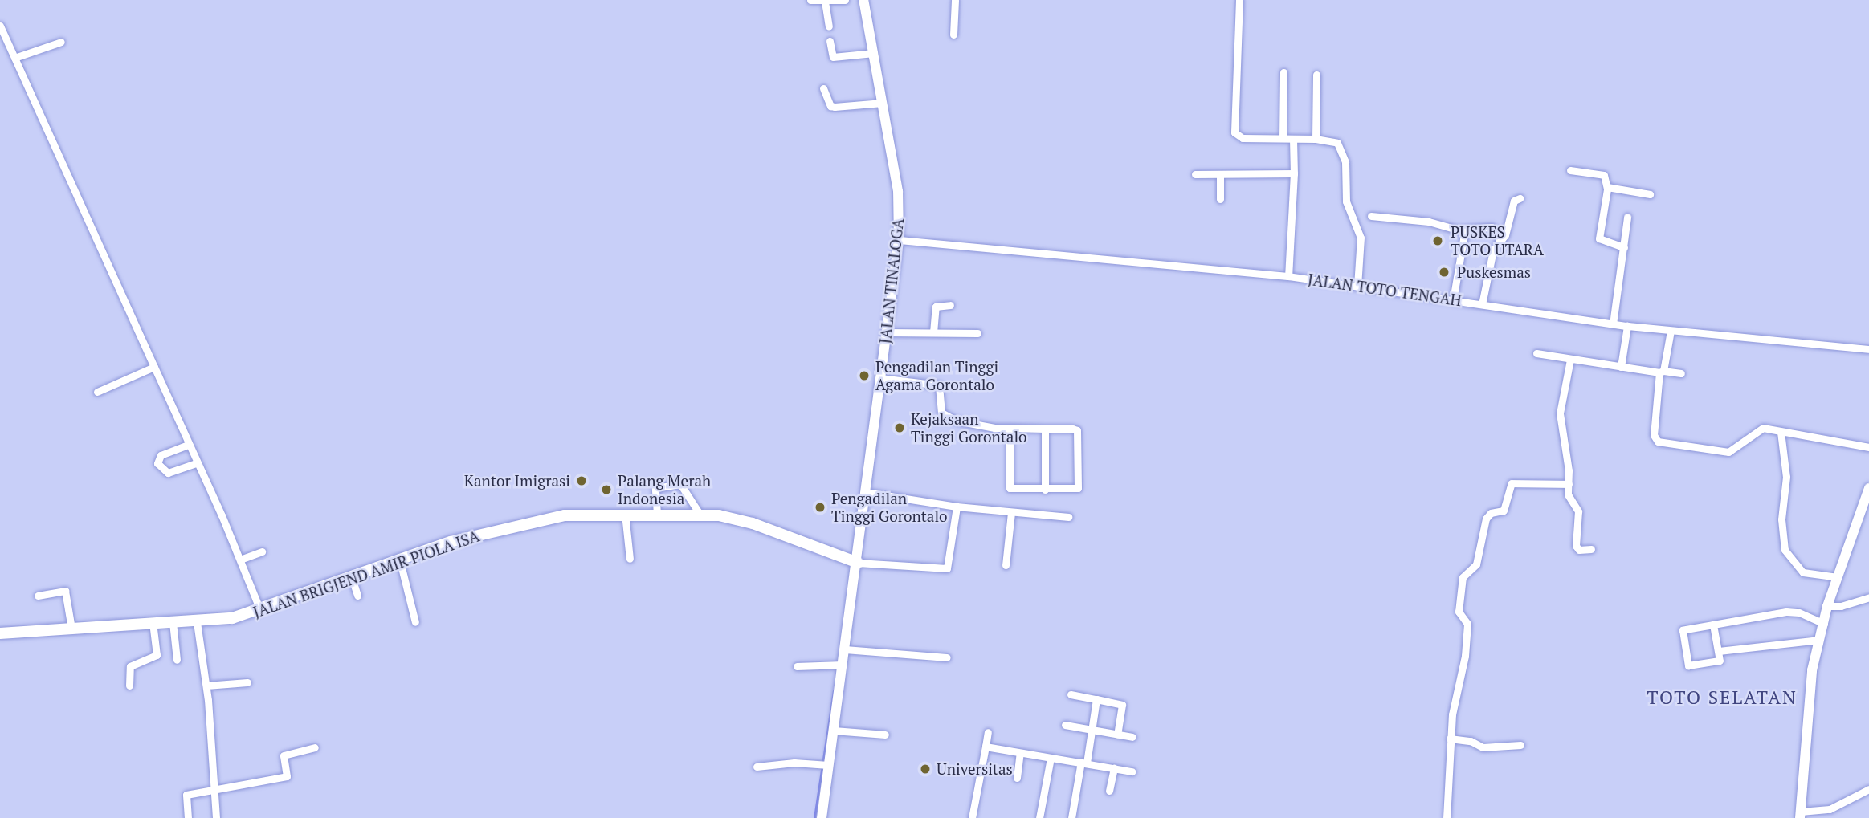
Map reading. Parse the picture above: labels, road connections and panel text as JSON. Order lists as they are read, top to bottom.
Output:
{
  "streets": {
    "main road": ["JALAN BRIGJEND AMIR PIOLA ISA"],
    "street": ["JALAN TINALOGA", "JALAN TOTO TENGAH"]
  },
  "crossings": [
    ["JALAN TINALOGA", "JALAN TOTO TENGAH"],
    ["JALAN TINALOGA", "JALAN BRIGJEND AMIR PIOLA ISA"]
  ],
  "districts": ["TOTO SELATAN"],
  "places": [
    "PUSKES TOTO UTARA",
    "Puskesmas",
    "Pengadilan Tinggi Agama Gorontalo",
    "Kejaksaan Tinggi Gorontalo",
    "Kantor Imigrasi",
    "Palang Merah Indonesia",
    "Pengadilan Tinggi Gorontalo",
    "Universitas"
  ]
}
